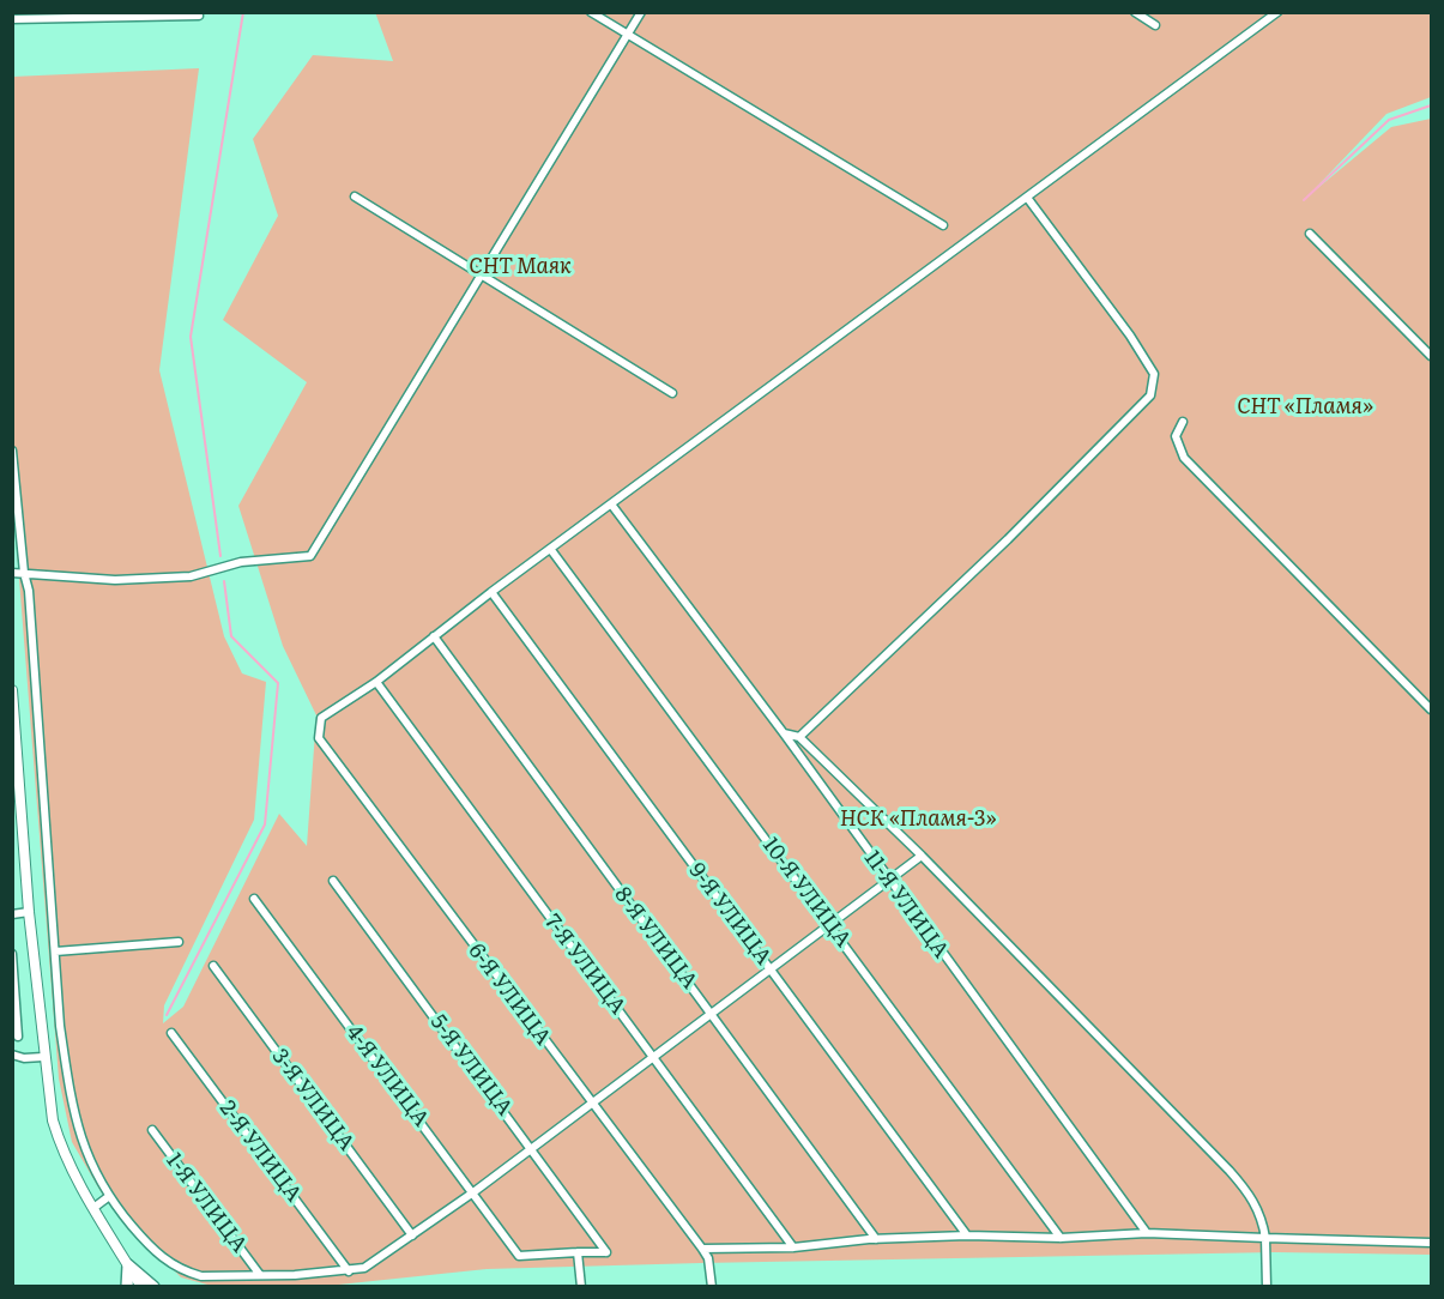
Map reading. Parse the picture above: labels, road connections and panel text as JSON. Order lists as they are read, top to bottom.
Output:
{
  "streets": {
    "street": [
      "10-Я УЛИЦА",
      "11-Я УЛИЦА",
      "9-Я УЛИЦА",
      "8-Я УЛИЦА",
      "7-Я УЛИЦА",
      "6-Я УЛИЦА",
      "5-Я УЛИЦА",
      "4-Я УЛИЦА",
      "3-Я УЛИЦА",
      "2-Я УЛИЦА",
      "1-Я УЛИЦА"
    ]
  },
  "crossings": [
    ["7-Я УЛИЦА", "6-Я УЛИЦА"],
    ["5-Я УЛИЦА", "4-Я УЛИЦА"]
  ],
  "parks": ["СНТ Маяк", "СНТ «Пламя»", "НСК «Пламя-3»"]
}
